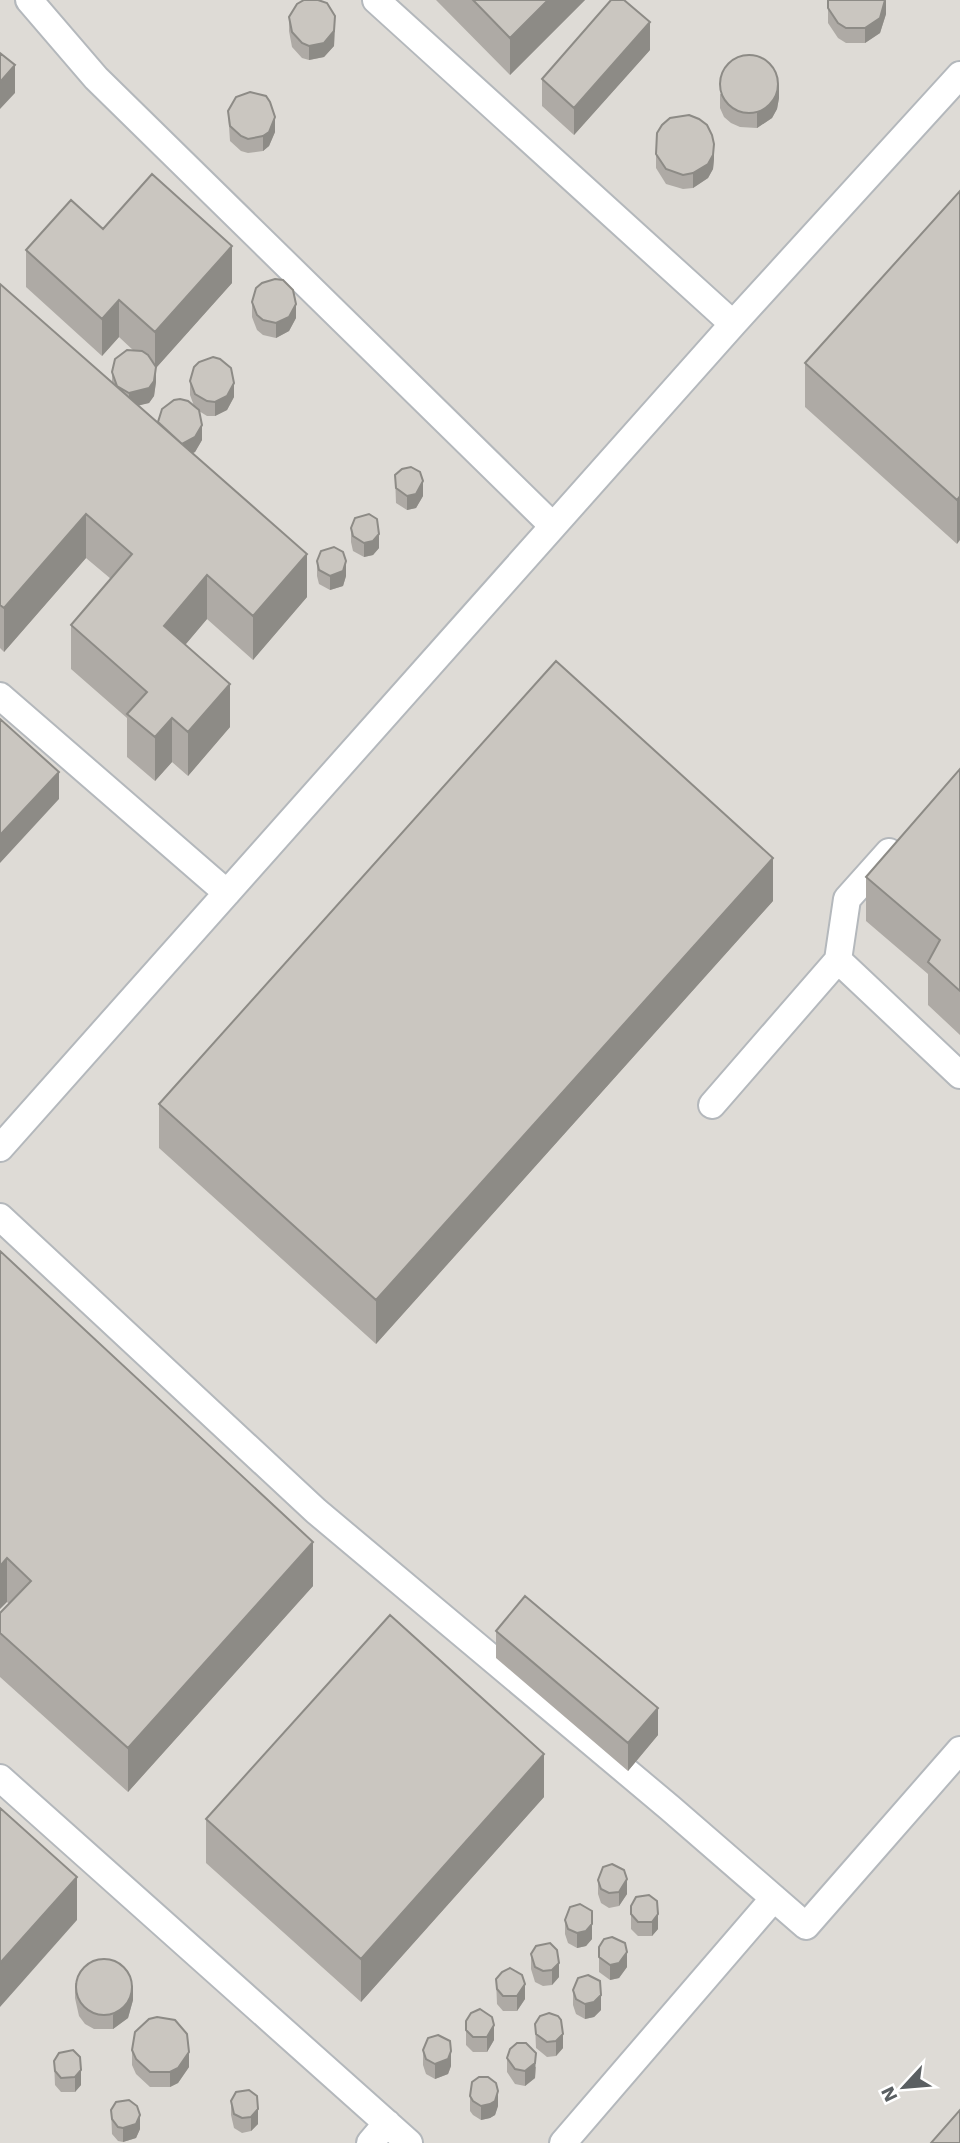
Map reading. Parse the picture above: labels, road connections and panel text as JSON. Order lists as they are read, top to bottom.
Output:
{
  "north": "bottom left"
}
